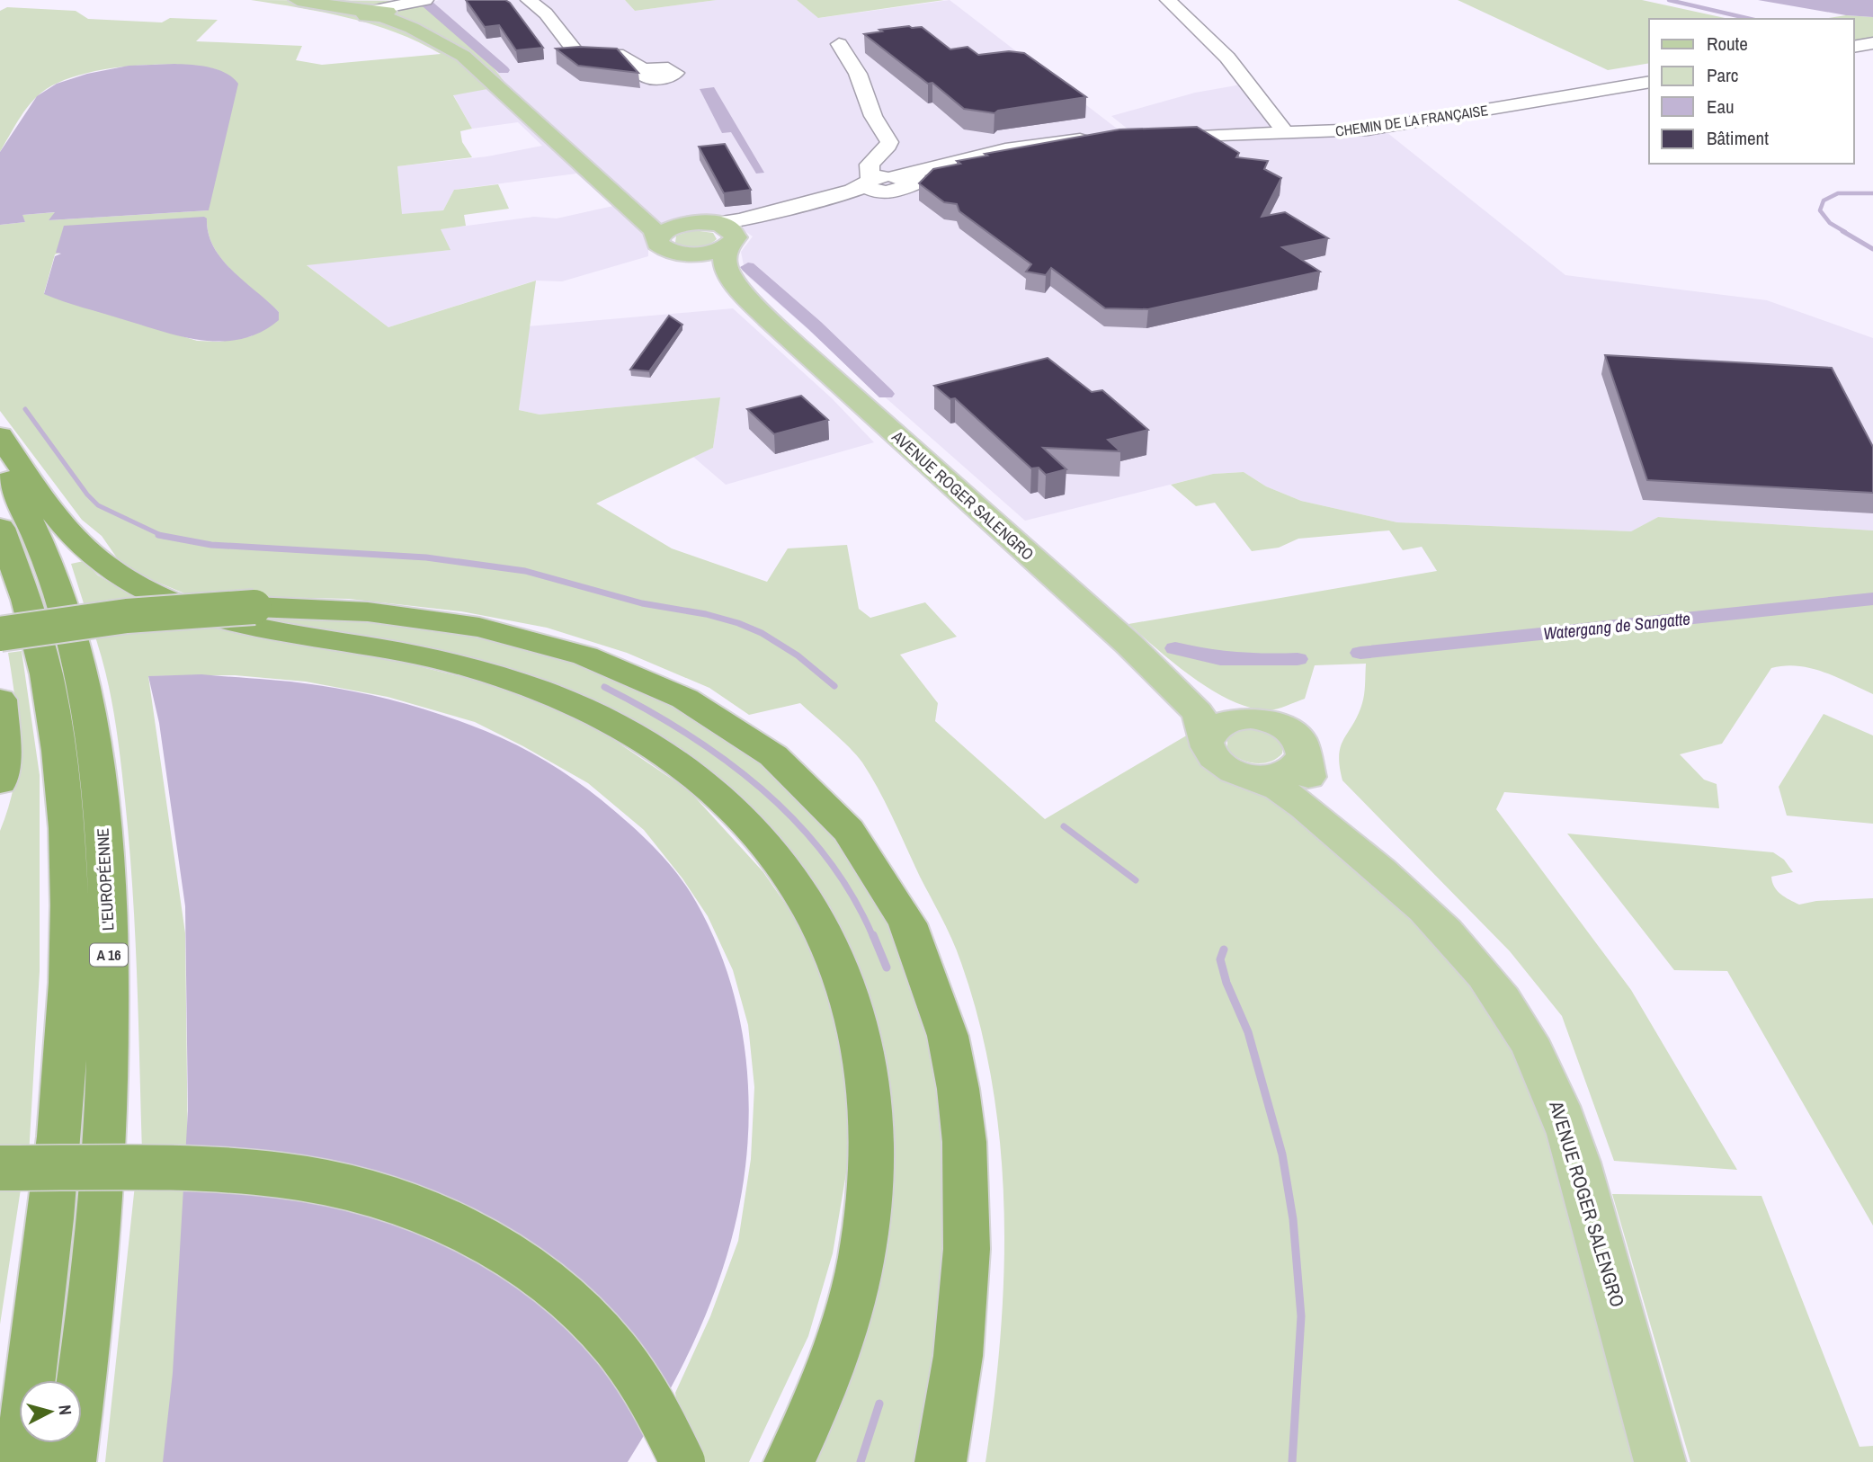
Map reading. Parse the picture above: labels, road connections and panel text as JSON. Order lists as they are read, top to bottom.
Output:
{
  "streets": {
    "highway": ["L'EUROPÉENNE", "A 16"],
    "main road": ["AVENUE ROGER SALENGRO"],
    "street": ["CHEMIN DE LA FRANÇAISE"]
  },
  "water": ["Watergang de Sangatte"],
  "legend": [
    "Route",
    "Parc",
    "Eau",
    "Bâtiment"
  ],
  "north": "right"
}
